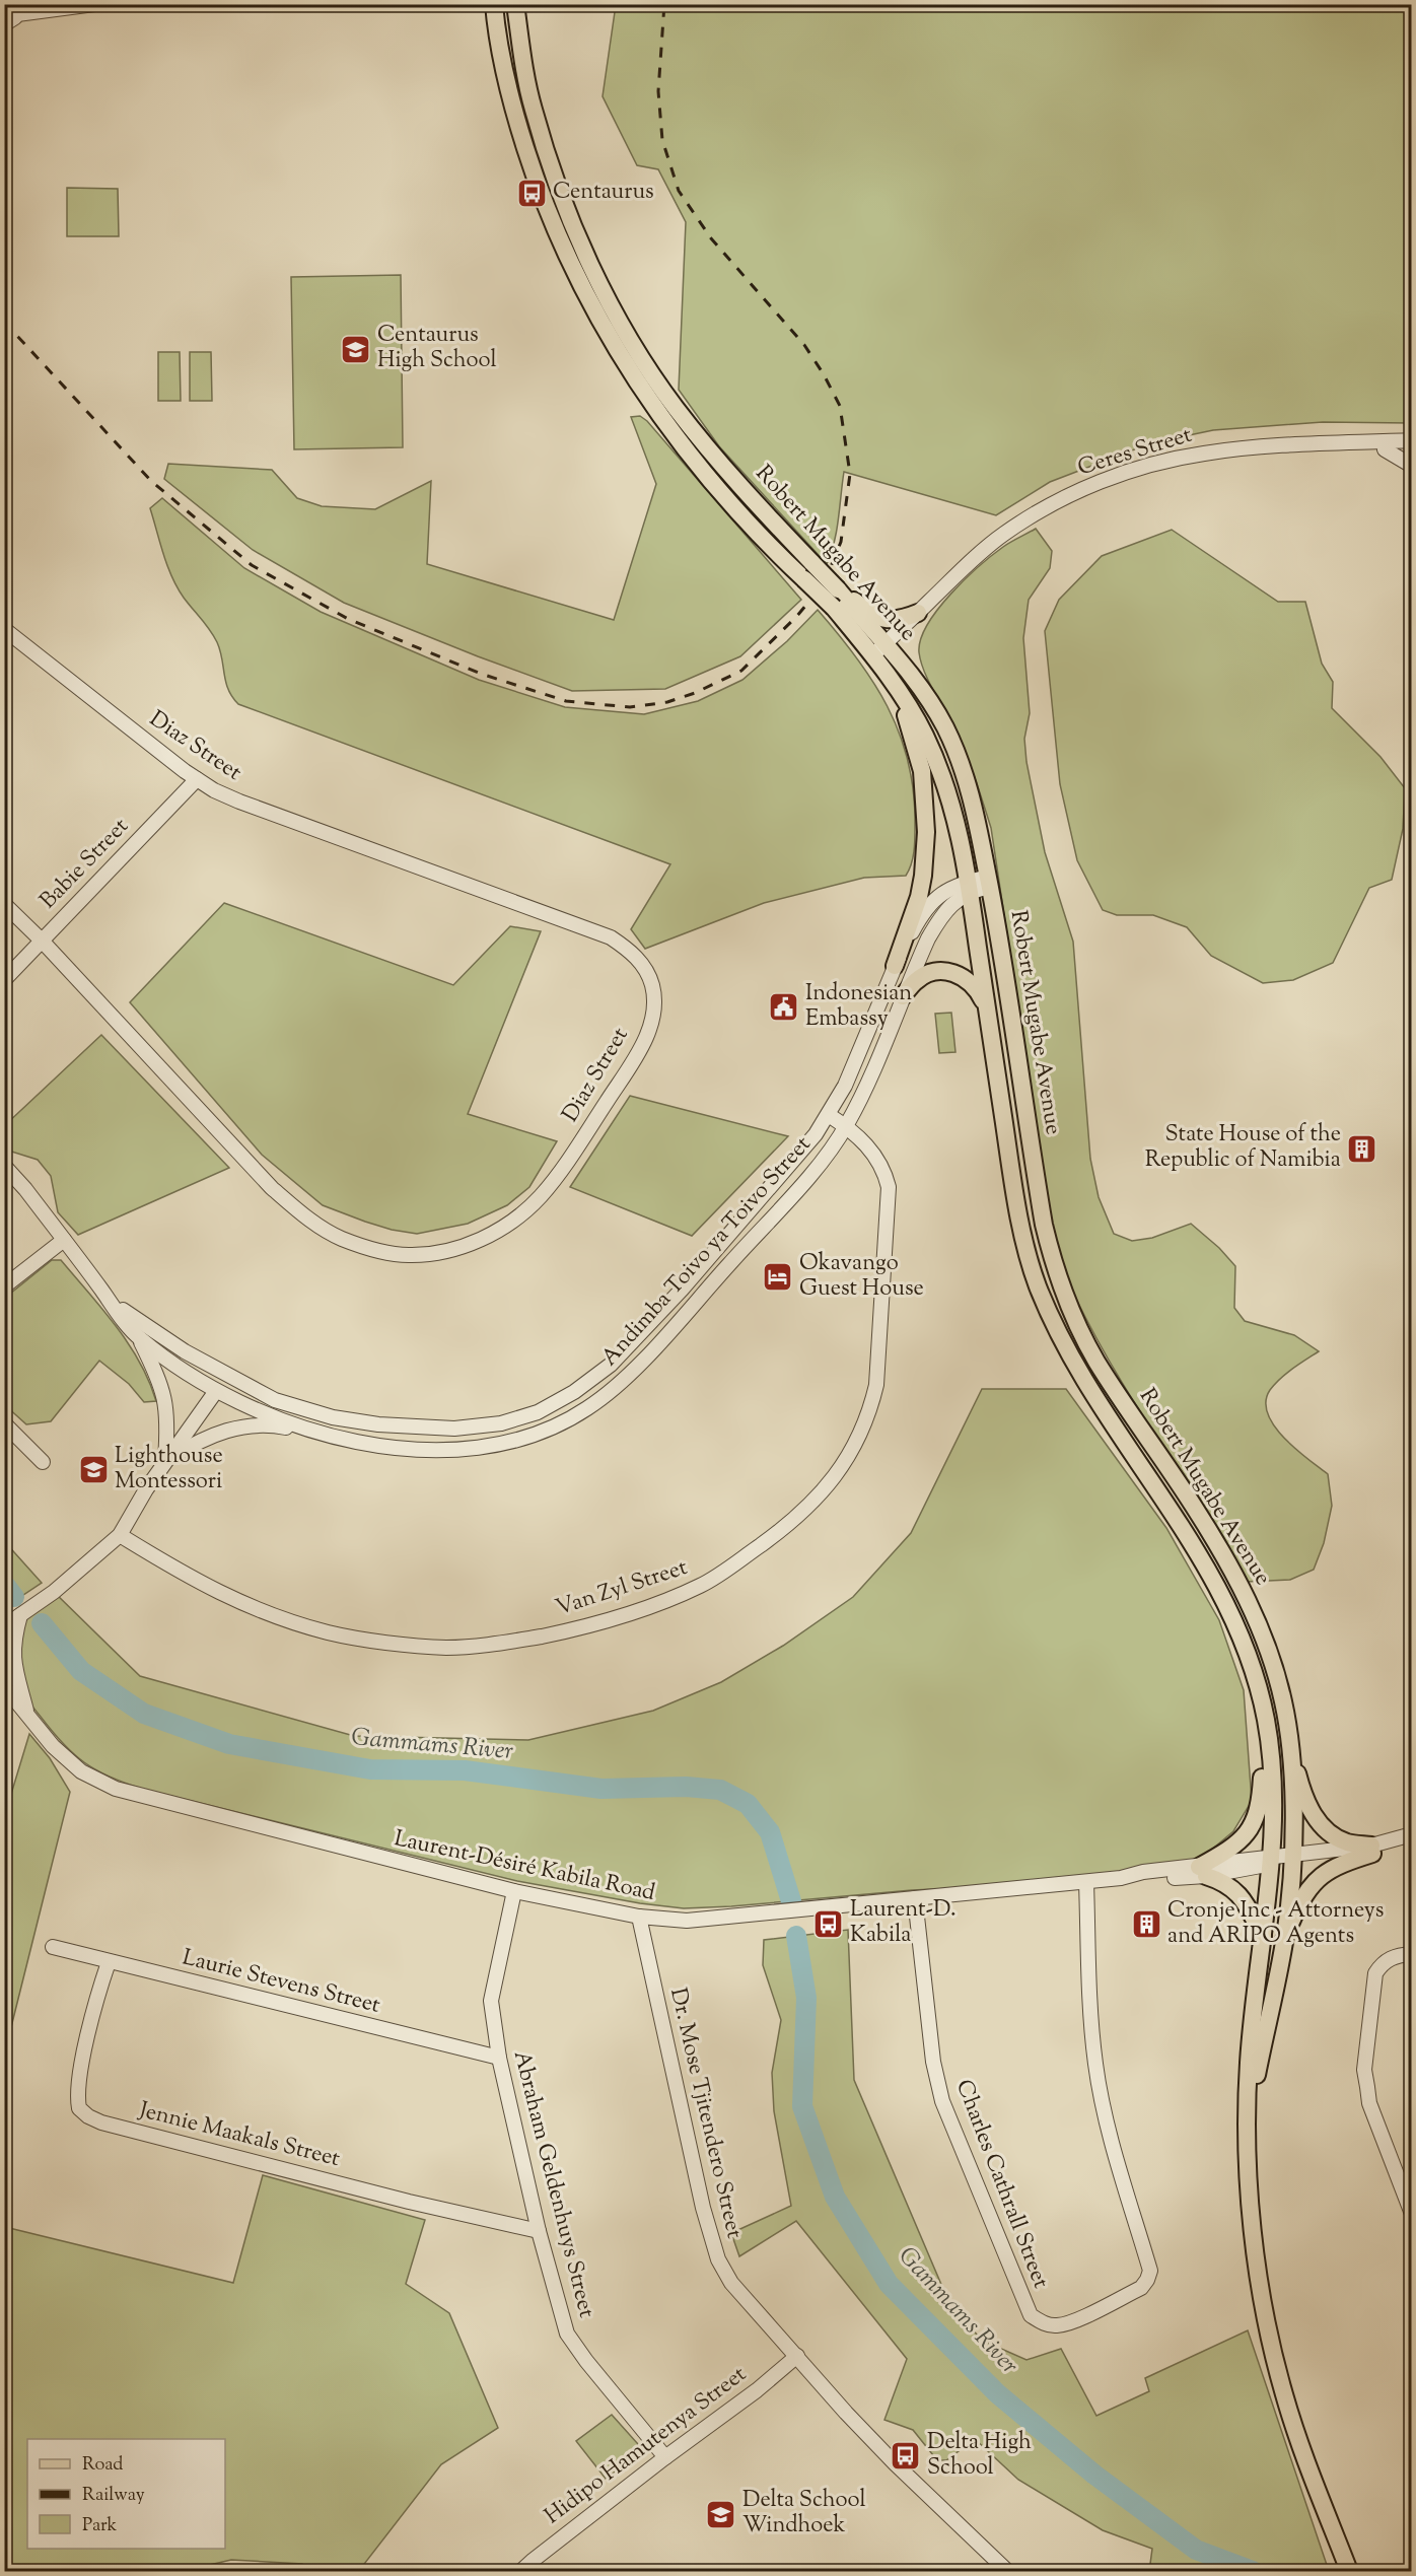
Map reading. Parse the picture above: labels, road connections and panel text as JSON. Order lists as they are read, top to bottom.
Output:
{
  "streets": {
    "main road": ["Robert Mugabe Avenue"],
    "street": [
      "Ceres Street",
      "Diaz Street",
      "Babie Street",
      "Andimba Toivo ya Toivo Street",
      "Van Zyl Street",
      "Laurent-Désiré Kabila Road",
      "Laurie Stevens Street",
      "Dr. Mose Tjitendero Street",
      "Jennie Maakals Street",
      "Abraham Geldenhuys Street",
      "Charles Cathrall Street",
      "Hidipo Hamutenya Street"
    ]
  },
  "crossings": [
    ["Ceres Street", "Robert Mugabe Avenue"],
    ["Robert Mugabe Avenue", "Andimba Toivo ya Toivo Street"],
    ["Robert Mugabe Avenue", "Laurent-Désiré Kabila Road"],
    ["Diaz Street", "Babie Street"],
    ["Andimba Toivo ya Toivo Street", "Van Zyl Street"],
    ["Laurent-Désiré Kabila Road", "Dr. Mose Tjitendero Street"],
    ["Laurent-Désiré Kabila Road", "Abraham Geldenhuys Street"],
    ["Laurent-Désiré Kabila Road", "Charles Cathrall Street"],
    ["Laurie Stevens Street", "Jennie Maakals Street"],
    ["Laurie Stevens Street", "Abraham Geldenhuys Street"],
    ["Dr. Mose Tjitendero Street", "Hidipo Hamutenya Street"],
    ["Jennie Maakals Street", "Abraham Geldenhuys Street"],
    ["Abraham Geldenhuys Street", "Hidipo Hamutenya Street"]
  ],
  "water": ["Gammams River"],
  "places": {
    "bus stop": ["Centaurus", "Laurent-D. Kabila", "Delta High School"],
    "school or university": ["Centaurus High School", "Lighthouse Montessori", "Delta School Windhoek"],
    "public building": ["Indonesian Embassy"],
    "building": ["State House of the Republic of Namibia", "Cronje Inc - Attorneys and ARIPO Agents"],
    "hotel": ["Okavango Guest House"]
  },
  "legend": ["Road", "Railway", "Park"]
}
